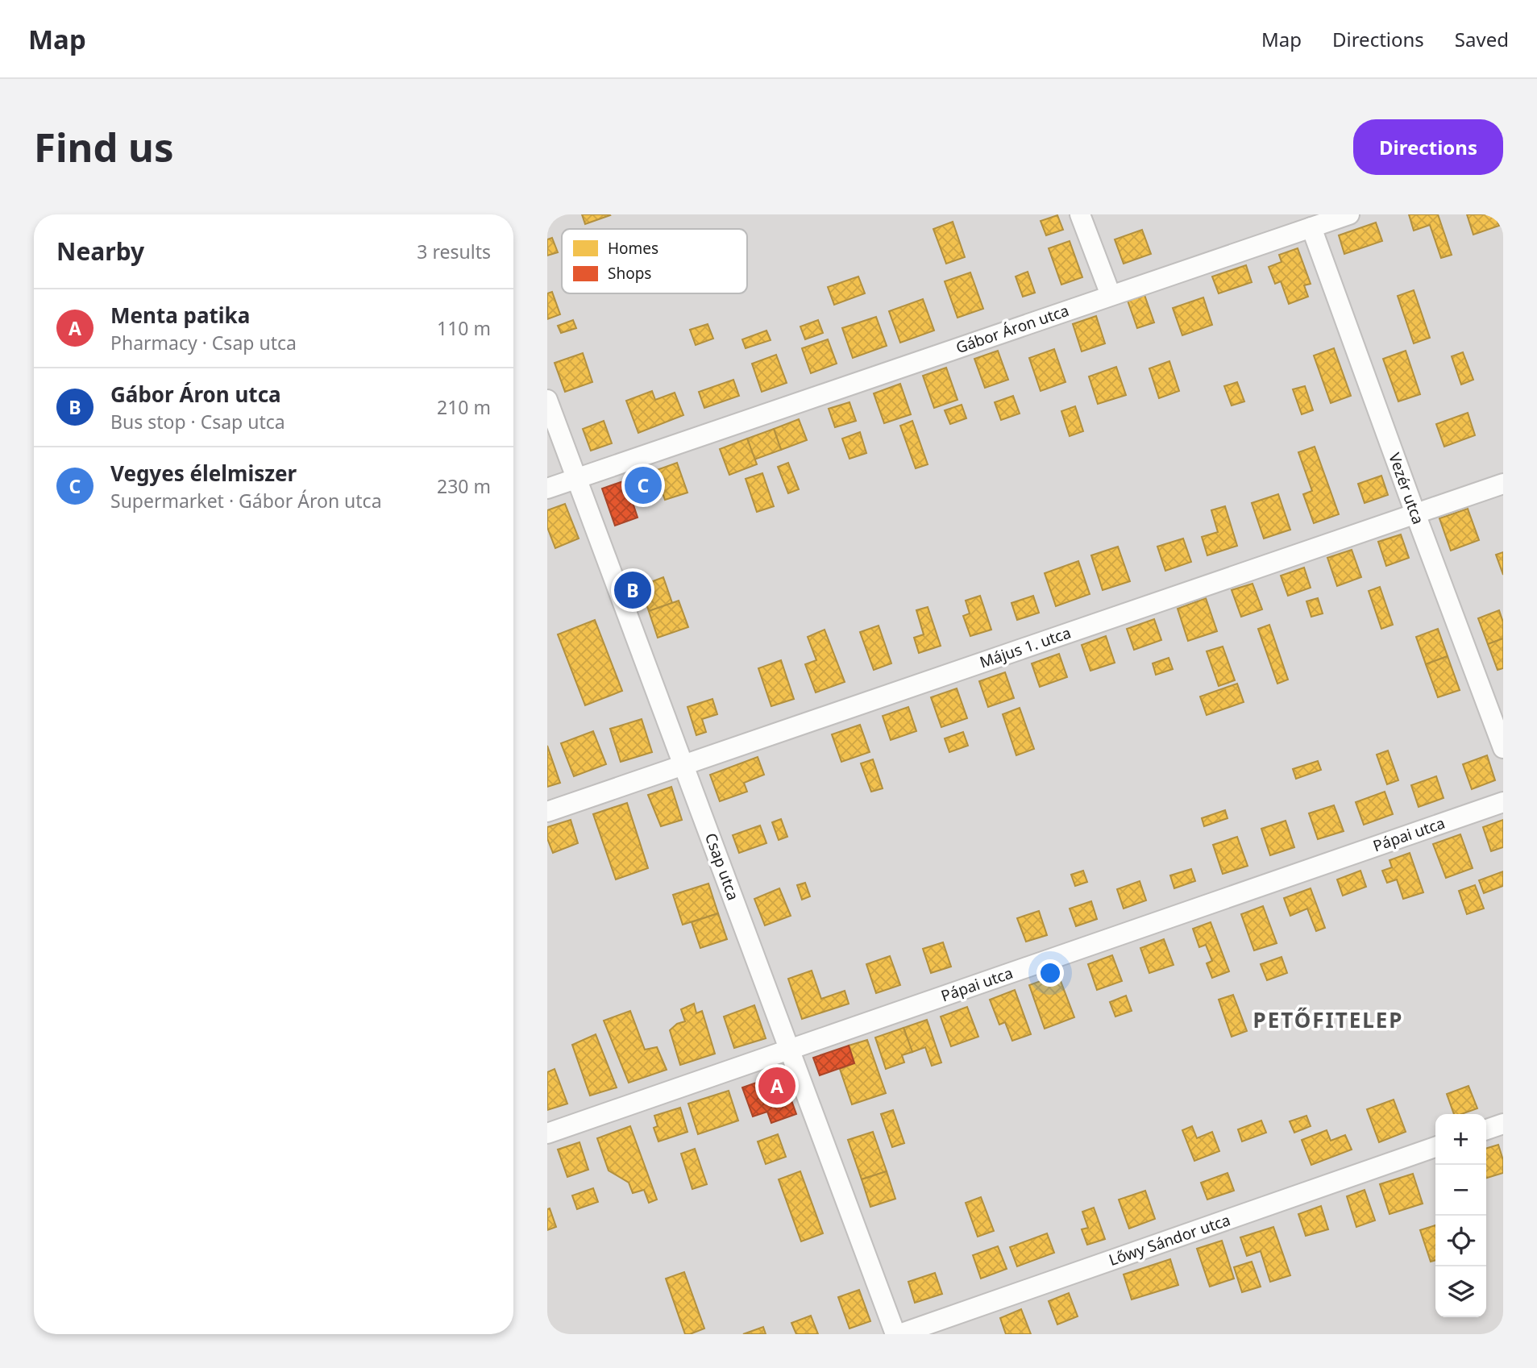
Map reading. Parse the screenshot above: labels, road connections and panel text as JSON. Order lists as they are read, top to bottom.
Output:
{
  "streets": {
    "street": [
      "Gábor Áron utca",
      "Vezér utca",
      "Május 1. utca",
      "Pápai utca",
      "Csap utca",
      "Lőwy Sándor utca"
    ]
  },
  "crossings": [
    ["Gábor Áron utca", "Vezér utca"],
    ["Gábor Áron utca", "Csap utca"],
    ["Vezér utca", "Május 1. utca"],
    ["Május 1. utca", "Csap utca"],
    ["Pápai utca", "Csap utca"]
  ],
  "districts": ["PETŐFITELEP"],
  "legend": ["Homes", "Shops"],
  "page": {
    "header": "Map",
    "nav": ["Map", "Directions", "Saved"],
    "buttons": "Directions",
    "title": "Find us",
    "heading": ["Nearby", "3 results"],
    "list": [
      {
        "mark": "A",
        "name": "Menta patika",
        "note": "Pharmacy · Csap utca",
        "value": "110 m"
      },
      {
        "mark": "B",
        "name": "Gábor Áron utca",
        "note": "Bus stop · Csap utca",
        "value": "210 m"
      },
      {
        "mark": "C",
        "name": "Vegyes élelmiszer",
        "note": "Supermarket · Gábor Áron utca",
        "value": "230 m"
      }
    ],
    "pins": ["C", "B", "A"],
    "map_buttons": ["+", "−"]
  }
}
